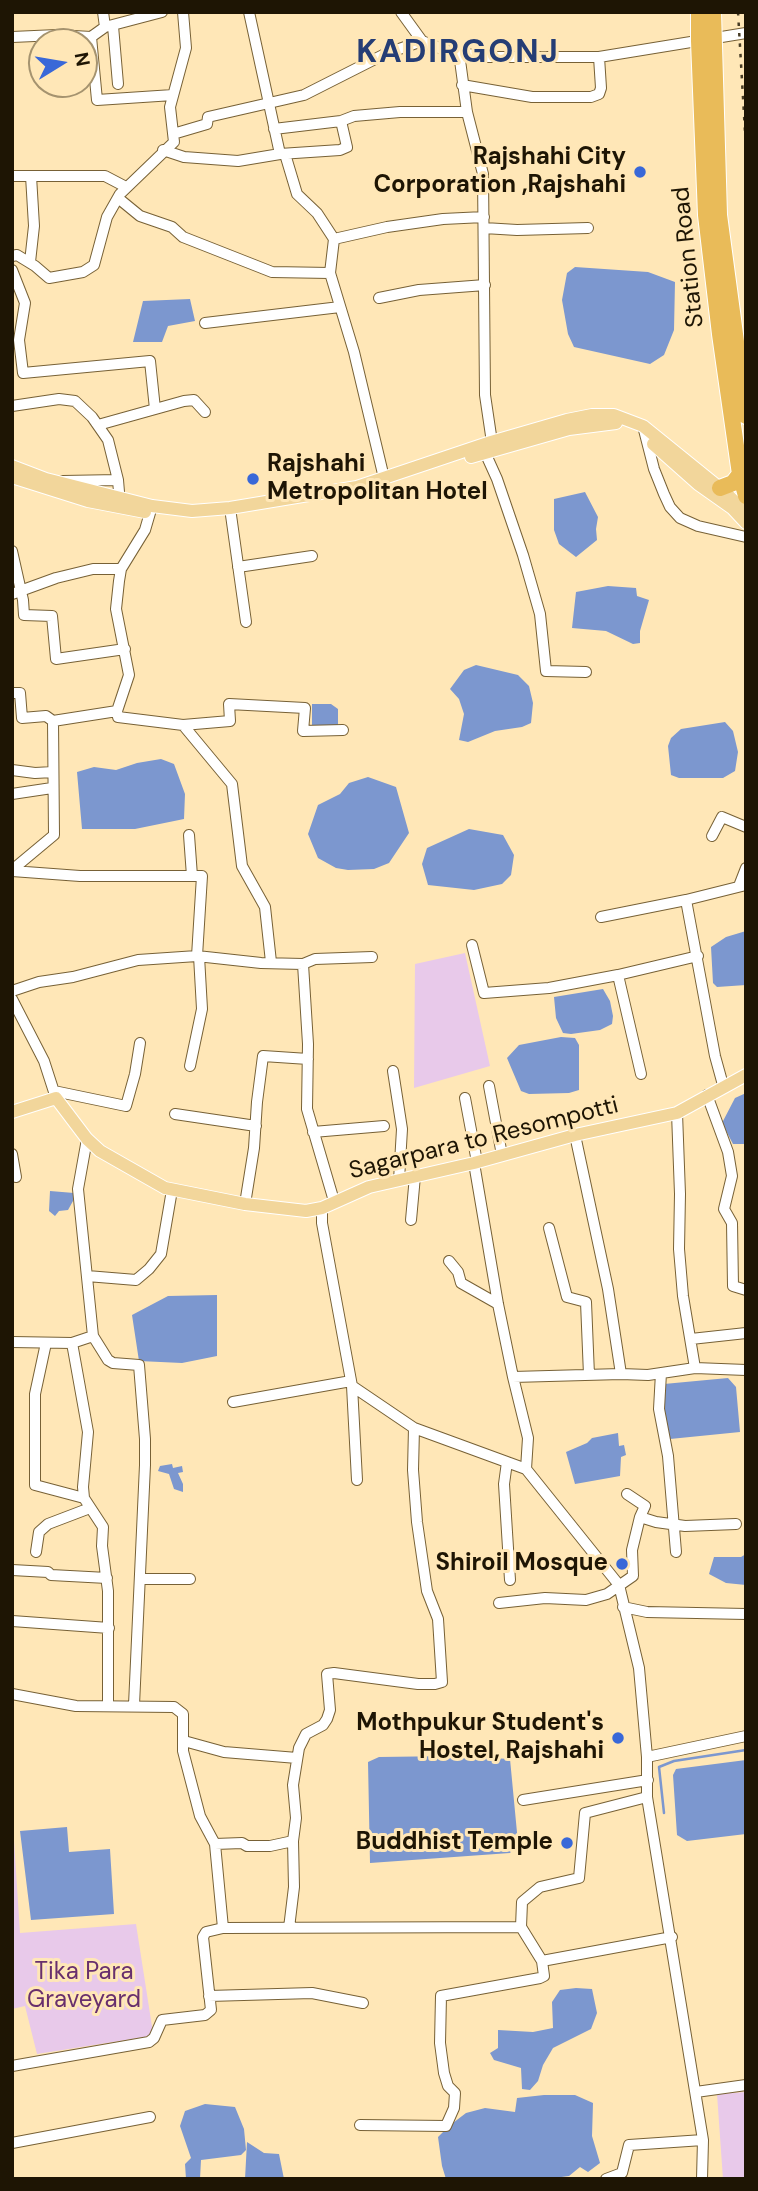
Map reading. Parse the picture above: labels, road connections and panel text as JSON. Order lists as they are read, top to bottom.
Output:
{
  "streets": {
    "highway": ["Station Road"],
    "main road": ["Sagarpara to Resompotti"]
  },
  "districts": ["KADIRGONJ"],
  "parks": ["Tika Para Graveyard"],
  "places": [
    "Rajshahi City Corporation ,Rajshahi",
    "Rajshahi Metropolitan Hotel",
    "Shiroil Mosque",
    "Mothpukur Student's Hostel, Rajshahi",
    "Buddhist Temple"
  ],
  "north": "right"
}
